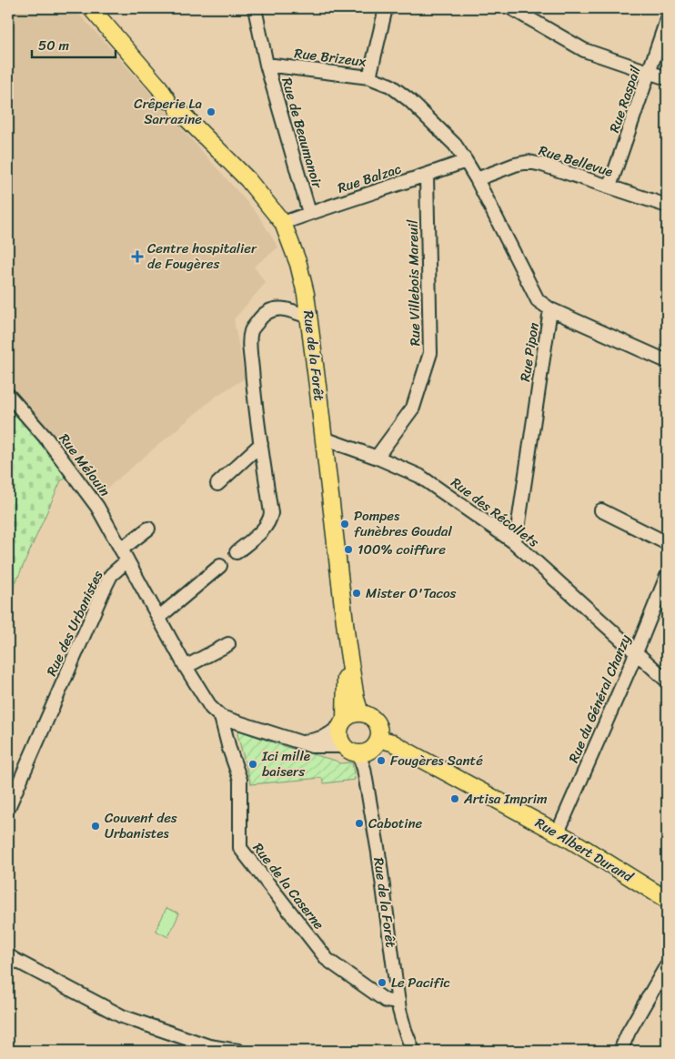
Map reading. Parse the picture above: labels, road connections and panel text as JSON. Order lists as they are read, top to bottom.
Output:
{
  "streets": {
    "main road": ["Rue de la Forêt", "Rue Albert Durand"],
    "street": [
      "Rue Brizeux",
      "Rue Raspail",
      "Rue de Beaumanoir",
      "Rue Bellevue",
      "Rue Balzac",
      "Rue Villebois Mareuil",
      "Rue Pipon",
      "Rue Mélouin",
      "Rue des Récollets",
      "Rue des Urbanistes",
      "Rue du Général Chanzy",
      "Rue de la Caserne"
    ]
  },
  "crossings": [
    ["Rue Brizeux", "Rue de Beaumanoir"],
    ["Rue Brizeux", "Rue Balzac"],
    ["Rue Brizeux", "Rue Pipon"],
    ["Rue Raspail", "Rue Bellevue"],
    ["Rue de Beaumanoir", "Rue Balzac"],
    ["Rue Bellevue", "Rue Pipon"],
    ["Rue Balzac", "Rue Villebois Mareuil"],
    ["Rue Balzac", "Rue Pipon"],
    ["Rue Balzac", "Rue de la Forêt"],
    ["Rue Villebois Mareuil", "Rue des Récollets"],
    ["Rue Pipon", "Rue des Récollets"],
    ["Rue de la Forêt", "Rue des Récollets"],
    ["Rue de la Forêt", "Rue Albert Durand"],
    ["Rue de la Forêt", "Rue de la Caserne"],
    ["Rue Mélouin", "Rue des Urbanistes"],
    ["Rue des Récollets", "Rue du Général Chanzy"],
    ["Rue du Général Chanzy", "Rue Albert Durand"]
  ],
  "places": {
    "other": [
      "Crêperie La Sarrazine",
      "Pompes funèbres Goudal",
      "100% coiffure",
      "Mister O'Tacos",
      "Fougères Santé",
      "Ici mille baisers",
      "Artisa Imprim",
      "Cabotine",
      "Couvent des Urbanistes",
      "Le Pacific"
    ],
    "health": ["Centre hospitalier de Fougères"]
  },
  "scale_bar": "50 m"
}
